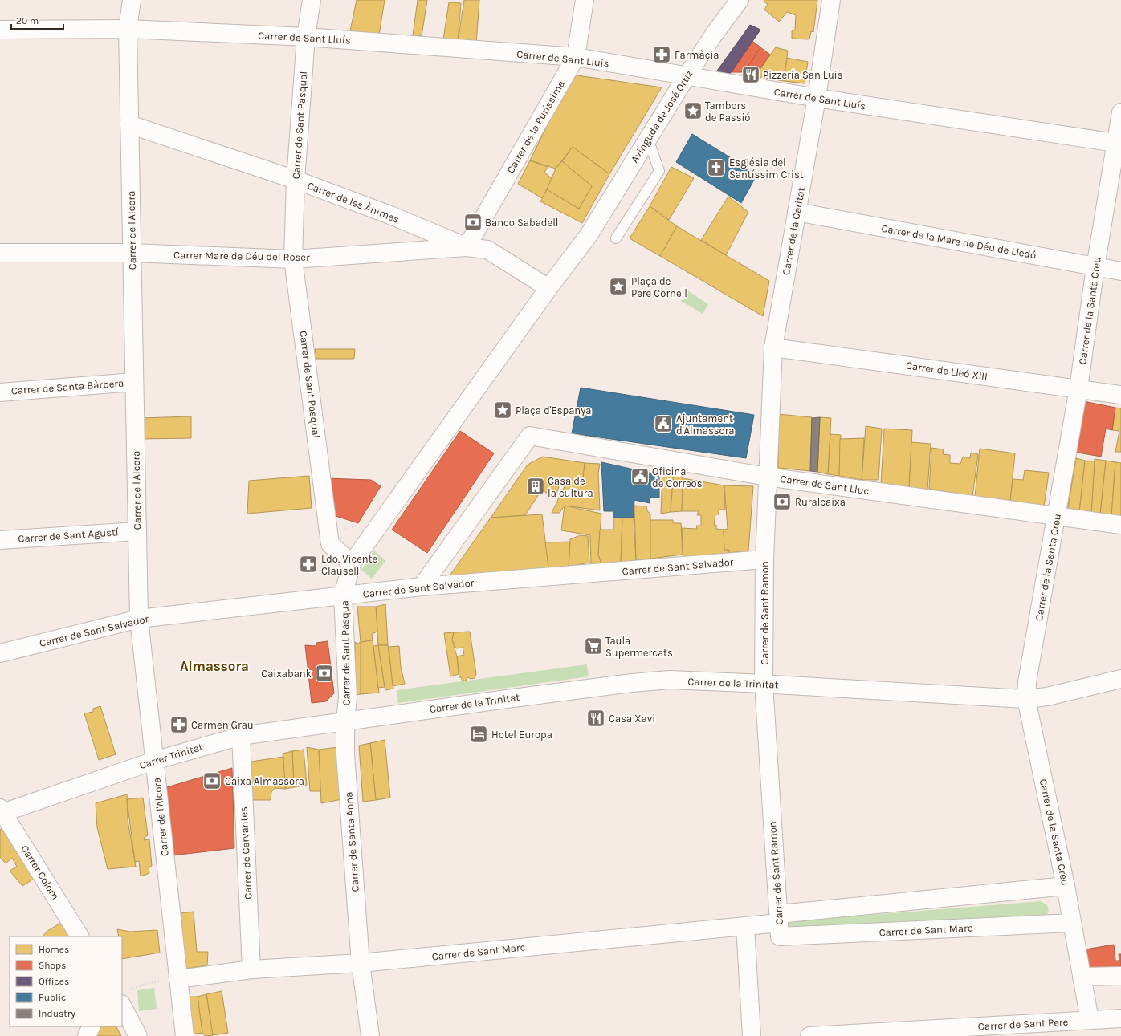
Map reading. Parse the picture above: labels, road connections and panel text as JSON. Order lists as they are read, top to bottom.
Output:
{
  "streets": {
    "street": [
      "Carrer de Sant Lluís",
      "Avinguda de José Ortiz",
      "Carrer de Sant Pasqual",
      "Carrer de la Puríssima",
      "Carrer de les Ànimes",
      "Carrer de l'Alcora",
      "Carrer de la Caritat",
      "Carrer de la Mare de Déu de Lledó",
      "Carrer Mare de Déu del Roser",
      "Carrer de la Santa Creu",
      "Carrer de Lleó XIII",
      "Carrer de Santa Bàrbera",
      "Carrer de Sant Lluc",
      "Carrer de Sant Agustí",
      "Carrer de Sant Salvador",
      "Carrer de Sant Ramon",
      "Carrer de la Trinitat",
      "Carrer Trinitat",
      "Carrer de Santa Anna",
      "Carrer de Cervantes",
      "Carrer Colom",
      "Carrer de Sant Marc",
      "Carrer de Sant Pere"
    ]
  },
  "crossings": [
    ["Carrer de Sant Lluís", "Avinguda de José Ortiz"],
    ["Carrer de Sant Lluís", "Carrer de Sant Pasqual"],
    ["Carrer de Sant Lluís", "Carrer de la Puríssima"],
    ["Carrer de Sant Lluís", "Carrer de l'Alcora"],
    ["Carrer de Sant Lluís", "Carrer de la Caritat"],
    ["Carrer de Sant Lluís", "Carrer de la Santa Creu"],
    ["Avinguda de José Ortiz", "Carrer Mare de Déu del Roser"],
    ["Carrer de Sant Pasqual", "Carrer de les Ànimes"],
    ["Carrer de Sant Pasqual", "Carrer Mare de Déu del Roser"],
    ["Carrer de Sant Pasqual", "Carrer de Sant Salvador"],
    ["Carrer de Sant Pasqual", "Carrer de la Trinitat"],
    ["Carrer de Sant Pasqual", "Carrer Trinitat"],
    ["Carrer de Sant Pasqual", "Carrer de Santa Anna"],
    ["Carrer de la Puríssima", "Carrer de les Ànimes"],
    ["Carrer de la Puríssima", "Carrer Mare de Déu del Roser"],
    ["Carrer de les Ànimes", "Carrer de l'Alcora"],
    ["Carrer de les Ànimes", "Carrer Mare de Déu del Roser"],
    ["Carrer de l'Alcora", "Carrer Mare de Déu del Roser"],
    ["Carrer de l'Alcora", "Carrer de Santa Bàrbera"],
    ["Carrer de l'Alcora", "Carrer de Sant Agustí"],
    ["Carrer de l'Alcora", "Carrer de Sant Salvador"],
    ["Carrer de l'Alcora", "Carrer Trinitat"],
    ["Carrer de l'Alcora", "Carrer de Sant Marc"],
    ["Carrer de la Caritat", "Carrer de la Mare de Déu de Lledó"],
    ["Carrer de la Caritat", "Carrer de Lleó XIII"],
    ["Carrer de la Caritat", "Carrer de Sant Ramon"],
    ["Carrer de la Mare de Déu de Lledó", "Carrer de la Santa Creu"],
    ["Carrer de la Santa Creu", "Carrer de Lleó XIII"],
    ["Carrer de la Santa Creu", "Carrer de Sant Lluc"],
    ["Carrer de la Santa Creu", "Carrer de la Trinitat"],
    ["Carrer de la Santa Creu", "Carrer de Sant Marc"],
    ["Carrer de la Santa Creu", "Carrer de Sant Pere"],
    ["Carrer de Lleó XIII", "Carrer de Sant Ramon"],
    ["Carrer de Sant Lluc", "Carrer de Sant Ramon"],
    ["Carrer de Sant Salvador", "Carrer de Sant Ramon"],
    ["Carrer de Sant Ramon", "Carrer de la Trinitat"],
    ["Carrer de Sant Ramon", "Carrer de Sant Marc"],
    ["Carrer de la Trinitat", "Carrer Trinitat"],
    ["Carrer de la Trinitat", "Carrer de Santa Anna"],
    ["Carrer Trinitat", "Carrer de Santa Anna"],
    ["Carrer Trinitat", "Carrer de Cervantes"],
    ["Carrer Trinitat", "Carrer Colom"],
    ["Carrer de Santa Anna", "Carrer de Sant Marc"],
    ["Carrer de Cervantes", "Carrer de Sant Marc"]
  ],
  "districts": ["Almassora"],
  "places": {
    "pharmacy": ["Farmàcia", "Ldo. Vicente Clausell", "Carmen Grau"],
    "restaurant": ["Pizzería San Luis", "Casa Xavi"],
    "place": ["Tambors de Passió", "Plaça de Pere Cornell", "Plaça d'Espanya"],
    "church": ["Església del Santíssim Crist"],
    "bank": [
      "Banco Sabadell",
      "Ruralcaixa",
      "Caixabank",
      "Caixa Almassora"
    ],
    "public building": ["Ajuntament d'Almassora", "Oficina de Correos"],
    "building": ["Casa de la cultura"],
    "supermarket": ["Taula Supermercats"],
    "hotel": ["Hotel Europa"]
  },
  "legend": [
    "Homes",
    "Shops",
    "Offices",
    "Public",
    "Industry"
  ],
  "scale_bar": "20 m"
}
